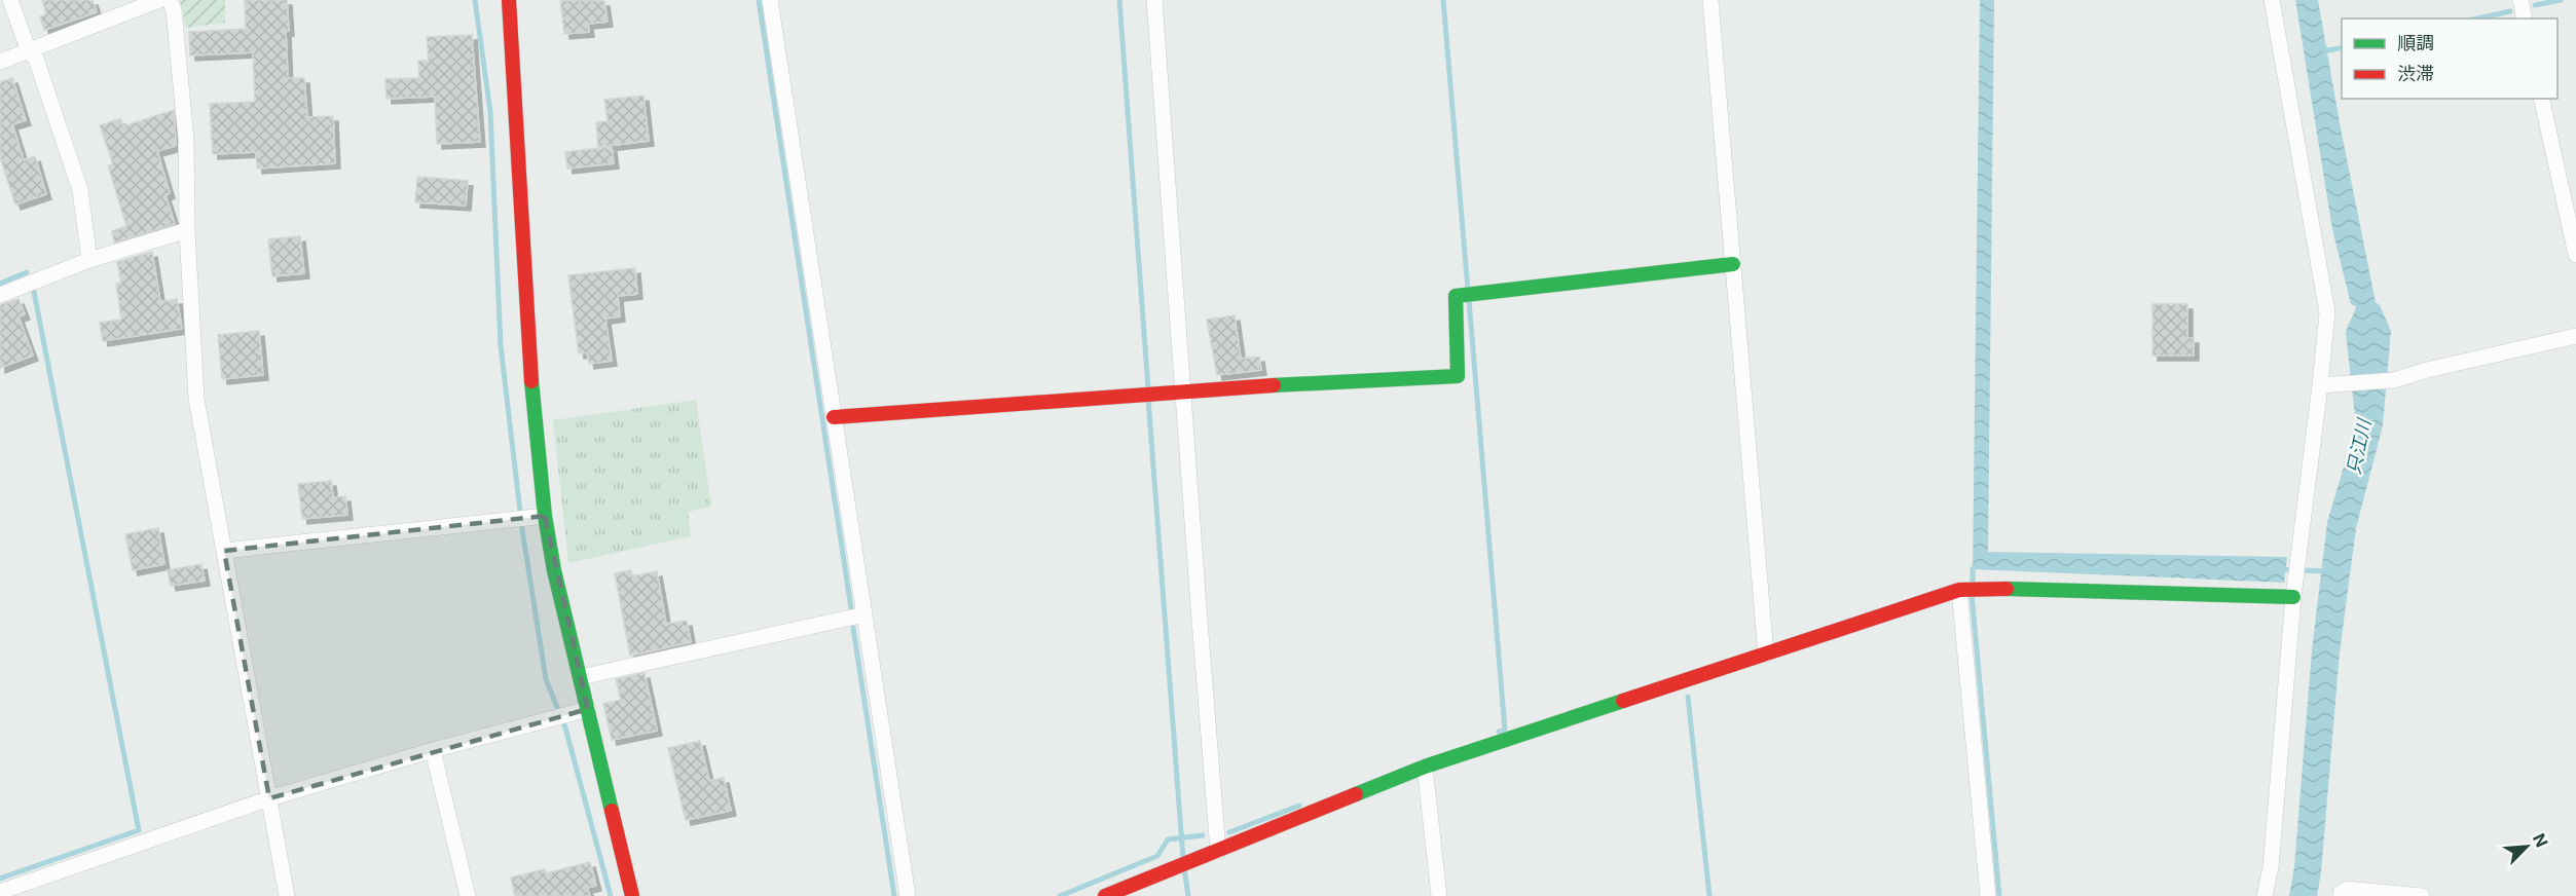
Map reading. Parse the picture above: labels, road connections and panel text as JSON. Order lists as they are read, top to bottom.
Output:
{
  "water": ["只江川"],
  "legend": ["順調", "渋滞"],
  "north": "top right"
}
